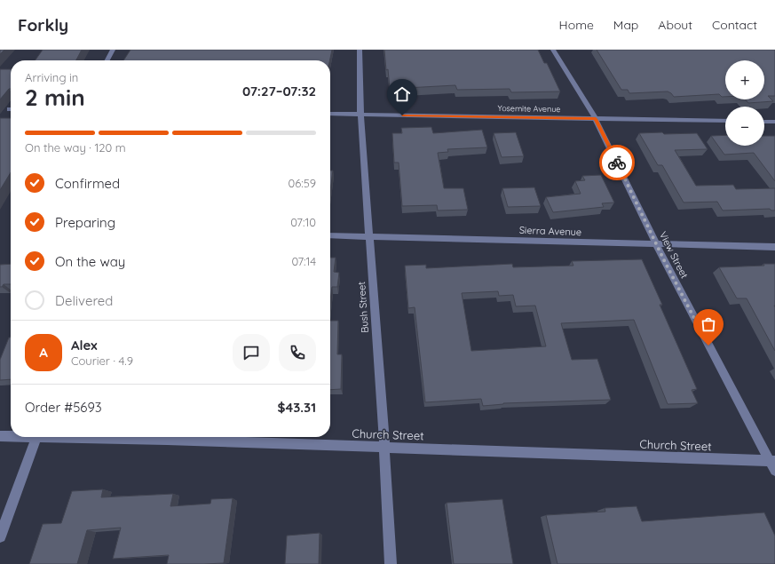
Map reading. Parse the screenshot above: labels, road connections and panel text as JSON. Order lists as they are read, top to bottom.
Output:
{
  "streets": {
    "street": [
      "Yosemite Avenue",
      "Sierra Avenue",
      "View Street",
      "Bush Street",
      "Church Street"
    ]
  },
  "crossings": [
    ["Yosemite Avenue", "View Street"],
    ["Yosemite Avenue", "Bush Street"],
    ["Sierra Avenue", "View Street"],
    ["Sierra Avenue", "Bush Street"],
    ["View Street", "Church Street"],
    ["Bush Street", "Church Street"]
  ],
  "page": {
    "header": "Forkly",
    "nav": [
      "Home",
      "Map",
      "About",
      "Contact"
    ],
    "map_buttons": ["+", "−"],
    "heading": ["2 min", "Arriving in", "07:27–07:32"],
    "panel": [
      "Alex",
      "Courier · 4.9",
      "Order #5693",
      "$43.31"
    ],
    "bar": "On the way · 120 m",
    "list": [
      ["Confirmed", "06:59"],
      ["Preparing", "07:10"],
      ["On the way", "07:14"],
      "Delivered"
    ],
    "round": "A"
  }
}
